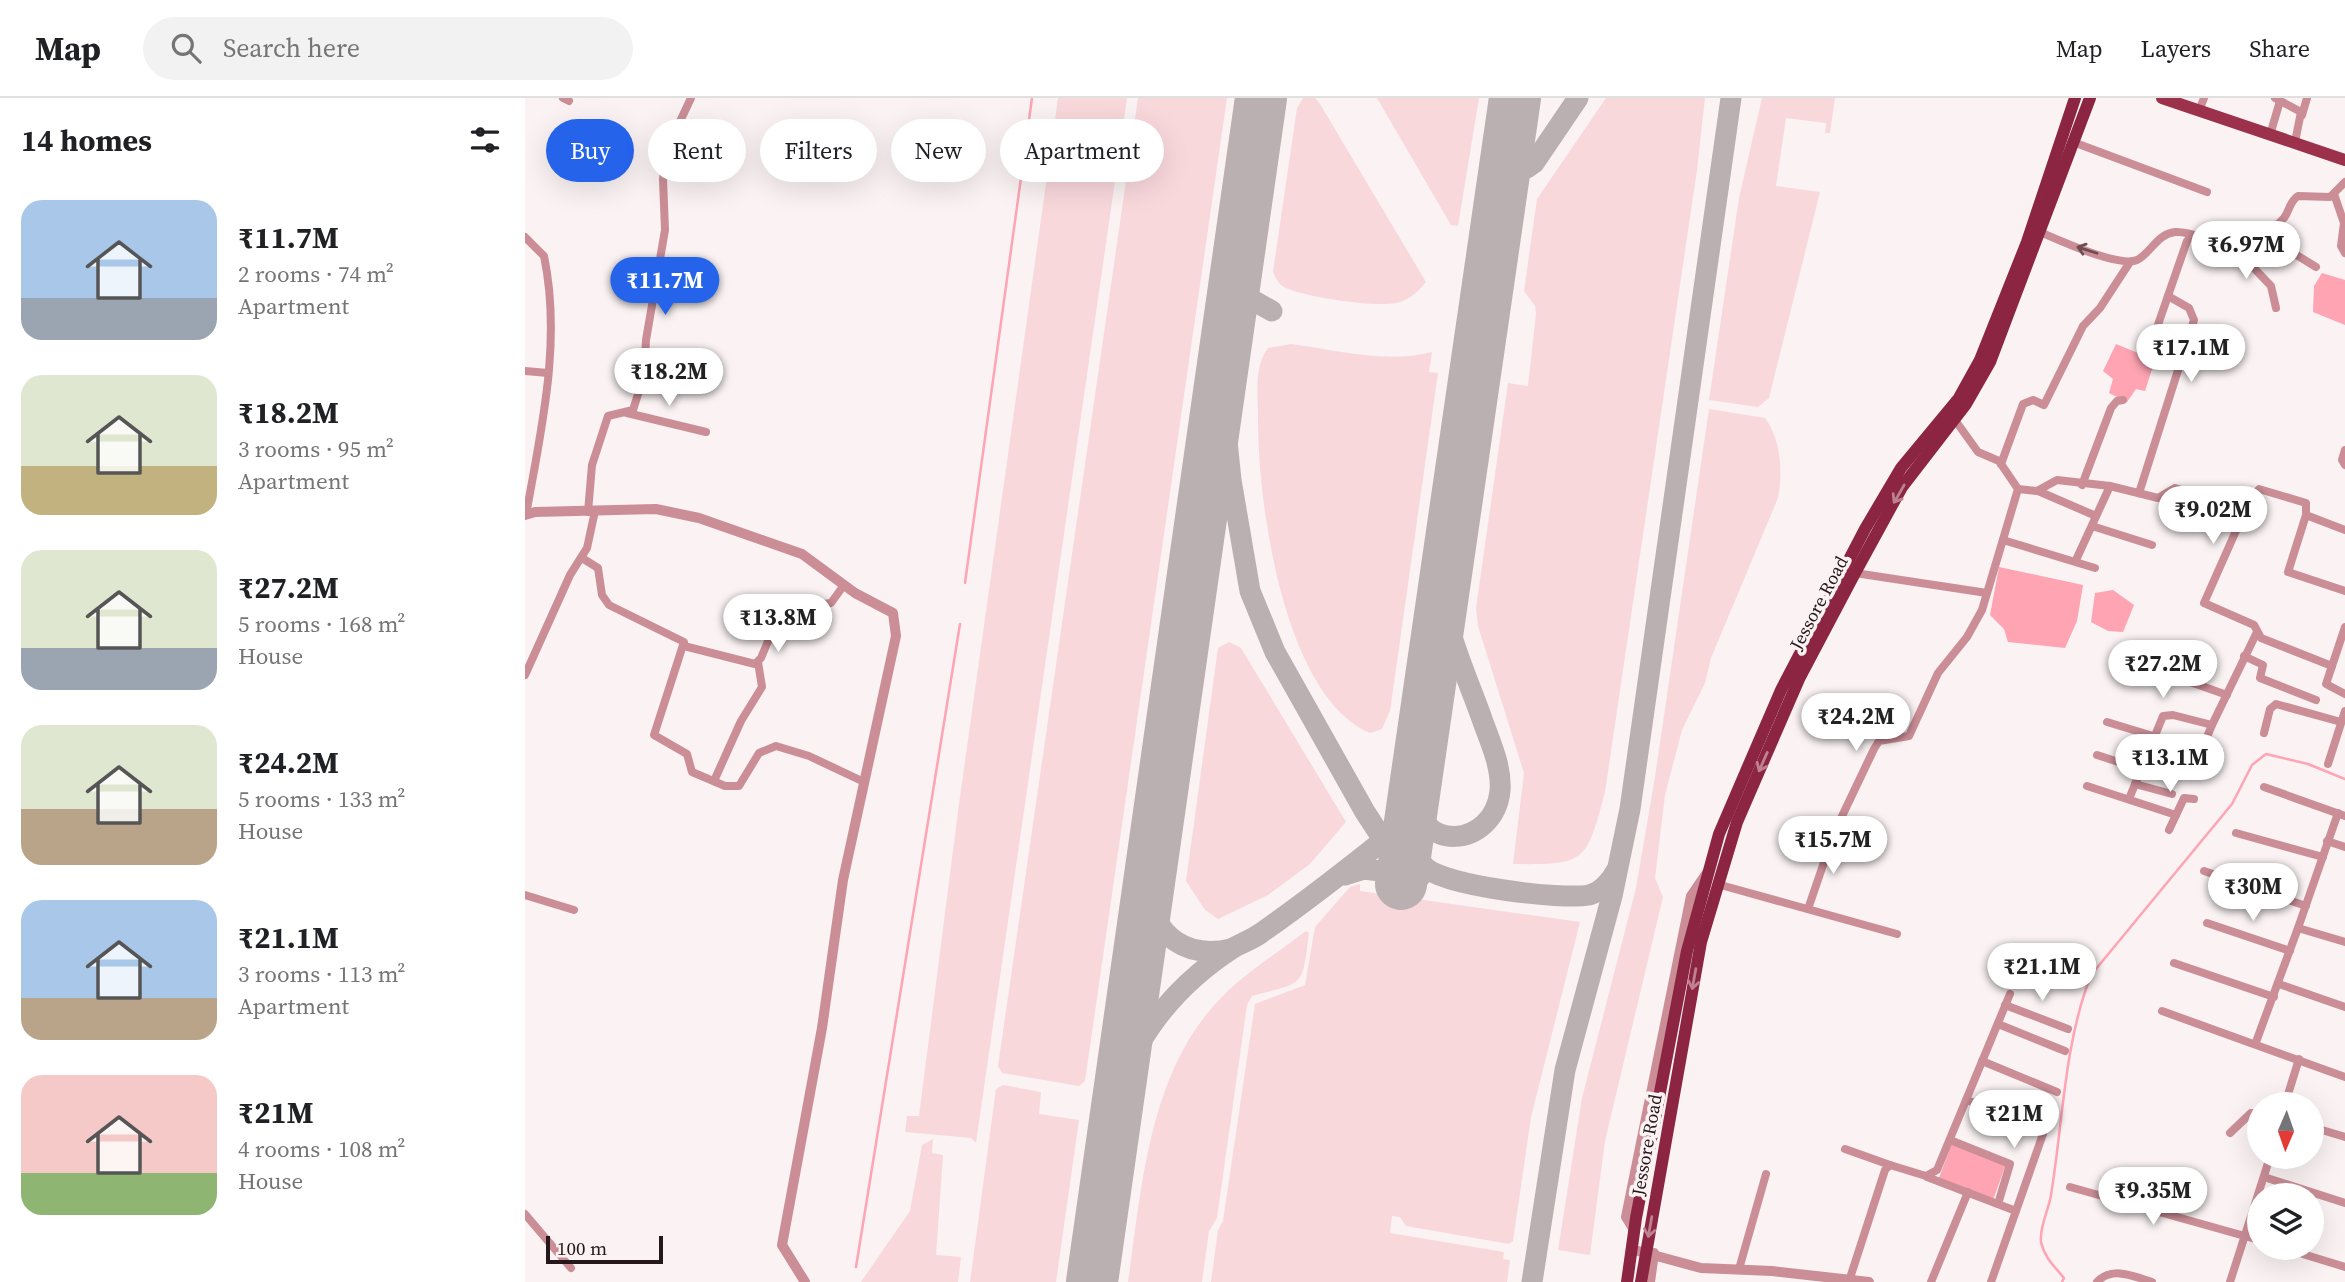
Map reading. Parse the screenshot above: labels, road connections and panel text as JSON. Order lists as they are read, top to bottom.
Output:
{
  "streets": {
    "highway": ["Jessore Road"]
  },
  "scale_bar": "100 m",
  "north": "bottom",
  "page": {
    "header": "Map",
    "search": "Search here",
    "nav": ["Map", "Layers", "Share"],
    "heading": "14 homes",
    "chip": [
      "Buy",
      "Rent",
      "Filters",
      "New",
      "Apartment"
    ],
    "list": [
      {
        "name": "₹11.7M",
        "note": "2 rooms · 74 m² · Apartment"
      },
      {
        "name": "₹18.2M",
        "note": "3 rooms · 95 m² · Apartment"
      },
      {
        "name": "₹27.2M",
        "note": "5 rooms · 168 m² · House"
      },
      {
        "name": "₹24.2M",
        "note": "5 rooms · 133 m² · House"
      },
      {
        "name": "₹21.1M",
        "note": "3 rooms · 113 m² · Apartment"
      },
      {
        "name": "₹21M",
        "note": "4 rooms · 108 m² · House"
      }
    ],
    "price": [
      "₹6.97M",
      "₹11.7M",
      "₹17.1M",
      "₹18.2M",
      "₹9.02M",
      "₹13.8M",
      "₹27.2M",
      "₹24.2M",
      "₹13.1M",
      "₹15.7M",
      "₹30M",
      "₹21.1M",
      "₹21M",
      "₹9.35M"
    ],
    "scale": "100 m"
  }
}
